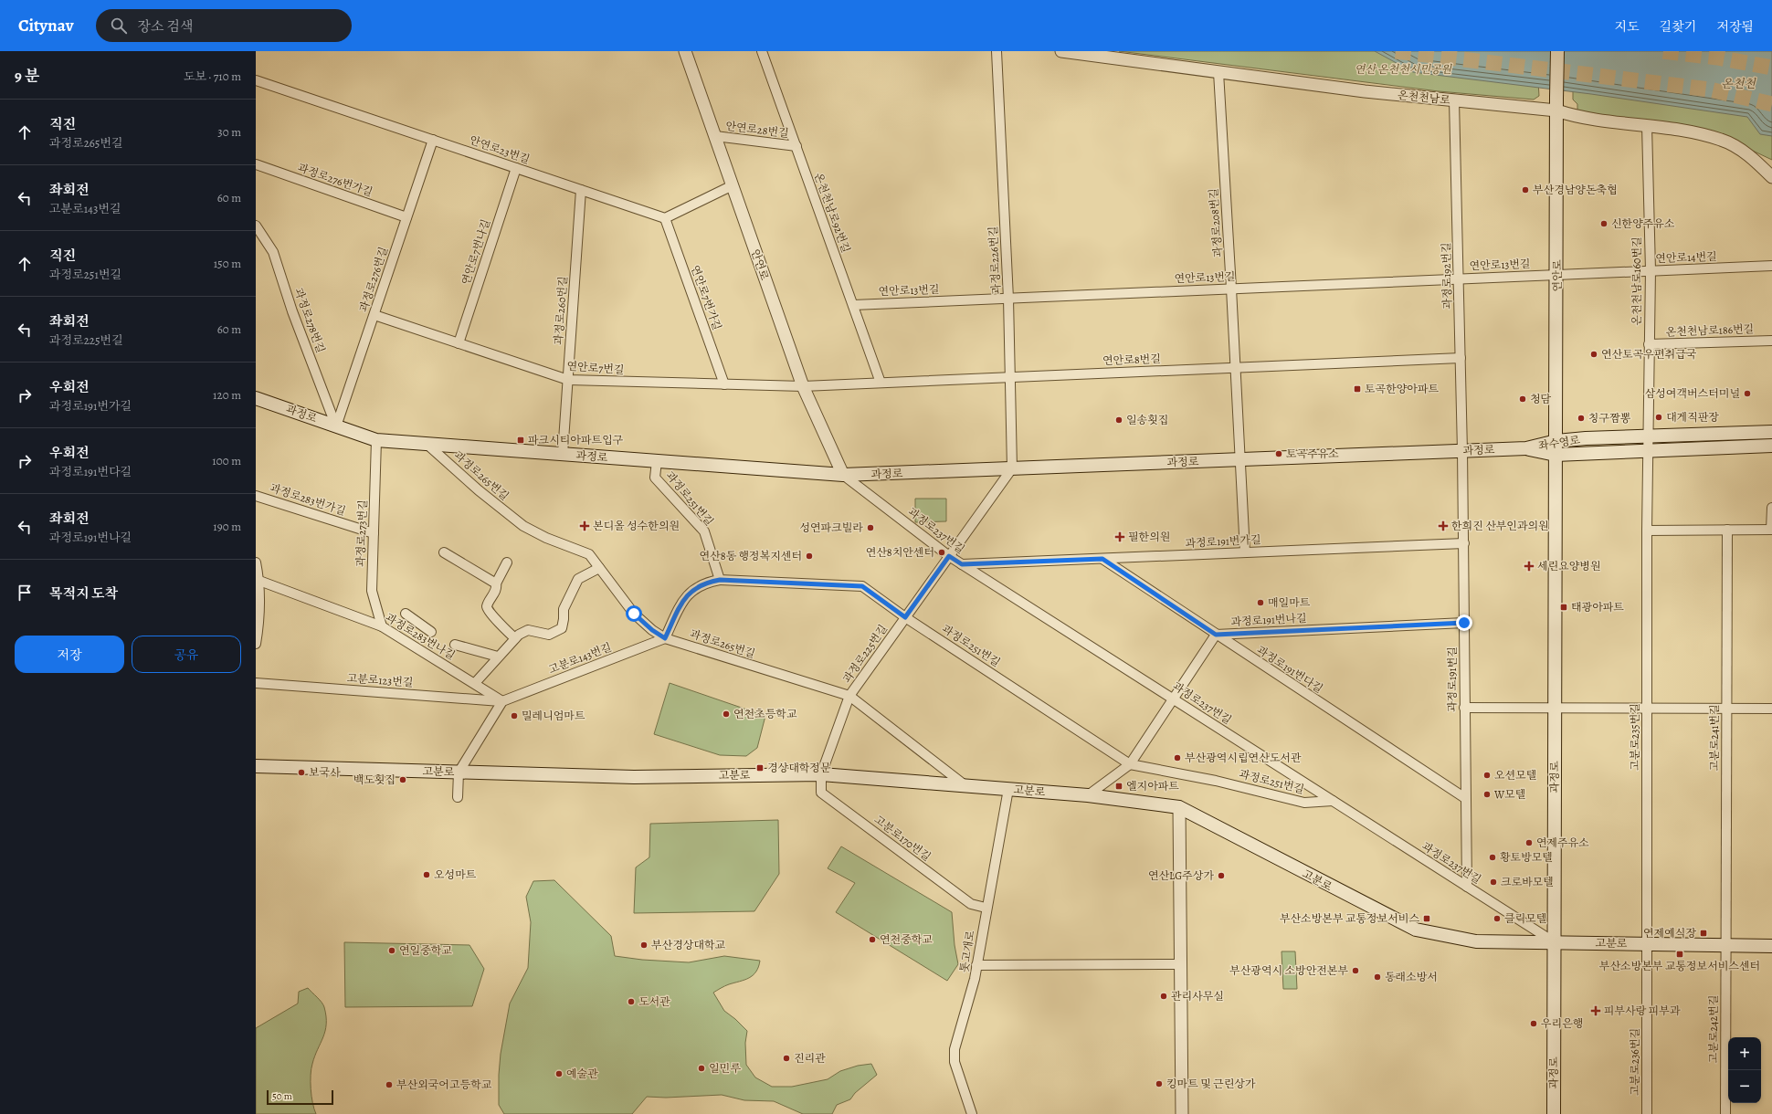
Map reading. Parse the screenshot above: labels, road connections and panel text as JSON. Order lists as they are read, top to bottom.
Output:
{
  "streets": {
    "main road": [
      "연안로",
      "과정로",
      "좌수영로",
      "고분로"
    ],
    "street": [
      "온천천남로",
      "안연로28번길",
      "안연로23번길",
      "과정로276번가길",
      "온천천남로92번길",
      "과정로208번길",
      "연안로7번나길",
      "연안로14번길",
      "과정로226번길",
      "안연로",
      "연안로13번길",
      "과정로192번길",
      "과정로276번길",
      "온천천남로160번길",
      "연안로7번가길",
      "과정로260번길",
      "과정로278번길",
      "온천천남로186번길",
      "연안로8번길",
      "연안로7번길",
      "과정로265번길",
      "과정로251번길",
      "과정로283번가길",
      "과정로237번길",
      "과정로273번길",
      "과정로191번가길",
      "과정로191번나길",
      "과정로283번나길",
      "과정로225번길",
      "고분로143번길",
      "과정로191번다길",
      "과정로191번길",
      "고분로123번길",
      "고분로235번길",
      "고분로241번길",
      "고분로170번길",
      "톳고개로",
      "고분로242번길",
      "고분로236번길"
    ]
  },
  "crossings": [
    ["온천천남로", "과정로208번길"],
    ["온천천남로", "과정로192번길"],
    ["온천천남로", "연안로"],
    ["온천천남로", "온천천남로160번길"],
    ["안연로28번길", "온천천남로92번길"],
    ["안연로28번길", "안연로"],
    ["안연로23번길", "연안로7번나길"],
    ["안연로23번길", "과정로276번길"],
    ["안연로23번길", "연안로7번가길"],
    ["안연로23번길", "과정로260번길"],
    ["과정로276번가길", "과정로276번길"],
    ["온천천남로92번길", "연안로13번길"],
    ["온천천남로92번길", "연안로8번길"],
    ["과정로208번길", "연안로13번길"],
    ["과정로208번길", "연안로8번길"],
    ["과정로208번길", "과정로"],
    ["과정로208번길", "과정로191번가길"],
    ["연안로7번나길", "연안로7번길"],
    ["연안로14번길", "연안로13번길"],
    ["연안로14번길", "연안로"],
    ["연안로14번길", "온천천남로160번길"],
    ["과정로226번길", "연안로13번길"],
    ["과정로226번길", "연안로8번길"],
    ["과정로226번길", "과정로"],
    ["과정로226번길", "과정로225번길"],
    ["안연로", "연안로8번길"],
    ["안연로", "연안로7번길"],
    ["안연로", "과정로"],
    ["안연로", "과정로237번길"],
    ["연안로13번길", "과정로192번길"],
    ["연안로13번길", "연안로"],
    ["과정로192번길", "연안로8번길"],
    ["과정로192번길", "과정로"],
    ["과정로192번길", "과정로191번길"],
    ["연안로", "과정로"],
    ["연안로", "좌수영로"],
    ["과정로276번길", "과정로278번길"],
    ["과정로276번길", "연안로7번길"],
    ["과정로276번길", "과정로"],
    ["온천천남로160번길", "온천천남로186번길"],
    ["온천천남로160번길", "좌수영로"],
    ["온천천남로160번길", "고분로235번길"],
    ["연안로7번가길", "연안로7번길"],
    ["과정로260번길", "연안로7번길"],
    ["과정로260번길", "과정로"],
    ["과정로278번길", "과정로"],
    ["연안로8번길", "연안로7번길"],
    ["과정로", "좌수영로"],
    ["과정로", "과정로265번길"],
    ["과정로", "과정로251번길"],
    ["과정로", "과정로237번길"],
    ["과정로", "과정로273번길"],
    ["과정로", "과정로225번길"],
    ["과정로", "과정로191번길"],
    ["과정로", "고분로"],
    ["좌수영로", "고분로235번길"],
    ["과정로265번길", "과정로225번길"],
    ["과정로265번길", "고분로143번길"],
    ["과정로265번길", "고분로"],
    ["과정로251번길", "과정로237번길"],
    ["과정로251번길", "과정로225번길"],
    ["과정로283번가길", "과정로273번길"],
    ["과정로237번길", "과정로191번가길"],
    ["과정로237번길", "과정로225번길"],
    ["과정로237번길", "과정로191번길"],
    ["과정로237번길", "고분로"],
    ["과정로273번길", "과정로283번나길"],
    ["과정로191번가길", "과정로191번다길"],
    ["과정로191번가길", "과정로191번길"],
    ["과정로191번나길", "과정로191번다길"],
    ["과정로191번나길", "과정로191번길"],
    ["과정로283번나길", "고분로143번길"],
    ["과정로283번나길", "고분로123번길"],
    ["과정로225번길", "고분로"],
    ["과정로225번길", "고분로170번길"],
    ["고분로143번길", "고분로123번길"],
    ["과정로191번다길", "과정로191번길"],
    ["고분로235번길", "고분로"],
    ["고분로235번길", "고분로236번길"],
    ["고분로241번길", "고분로"],
    ["고분로241번길", "고분로242번길"],
    ["고분로", "고분로170번길"],
    ["고분로", "톳고개로"],
    ["고분로", "고분로242번길"],
    ["고분로", "고분로236번길"],
    ["고분로170번길", "톳고개로"]
  ],
  "water": ["온천천"],
  "parks": ["연산 온천천시민공원"],
  "places": {
    "other": [
      "부산경남양돈축협",
      "신한양주유소",
      "연산토곡우편취급국",
      "삼성여객버스터미널",
      "청담",
      "대게직판장",
      "칭구짬뽕",
      "일송횟집",
      "토곡주유소",
      "성연파크빌라",
      "연산8치안센터",
      "연산8동 행정복지센터",
      "매일마트",
      "연천초등학교",
      "밀레니엄마트",
      "부산광역시립연산도서관",
      "보국사",
      "오션모텔",
      "백도횟집",
      "W모텔",
      "연제주유소",
      "황토방모텔",
      "오성마트",
      "연산LG주상가",
      "크로바모텔",
      "클릭모텔",
      "연천중학교",
      "부산경상대학교",
      "연일중학교",
      "부산광역시 소방안전본부",
      "동래소방서",
      "관리사무실",
      "도서관",
      "우리은행",
      "진리관",
      "일민루",
      "예술관",
      "킹마트 및 근린상가",
      "부산외국어고등학교"
    ],
    "transit": [
      "토곡한양아파트",
      "파크시티아파트입구",
      "태광아파트",
      "경상대학정문",
      "엘지아파트",
      "부산소방본부 교통정보서비스",
      "연제예식장",
      "부산소방본부 교통정보서비스센터"
    ],
    "health": [
      "본디올 성수한의원",
      "한희진 산부인과의원",
      "필한의원",
      "세린요양병원",
      "피부사랑 피부과"
    ]
  },
  "scale_bar": "50 m",
  "page": {
    "header": "Citynav",
    "search": "장소 검색",
    "nav": ["지도", "길찾기", "저장됨"],
    "heading": ["9 분", "도보 · 710 m"],
    "list": [
      ["직진", "과정로265번길", "30 m"],
      ["좌회전", "고분로143번길", "60 m"],
      ["직진", "과정로251번길", "150 m"],
      ["좌회전", "과정로225번길", "60 m"],
      ["우회전", "과정로191번가길", "120 m"],
      ["우회전", "과정로191번다길", "100 m"],
      ["좌회전", "과정로191번나길", "190 m"],
      "목적지 도착"
    ],
    "buttons": ["저장", "공유"],
    "map_buttons": ["+", "−"],
    "scale": "50 m"
  }
}
